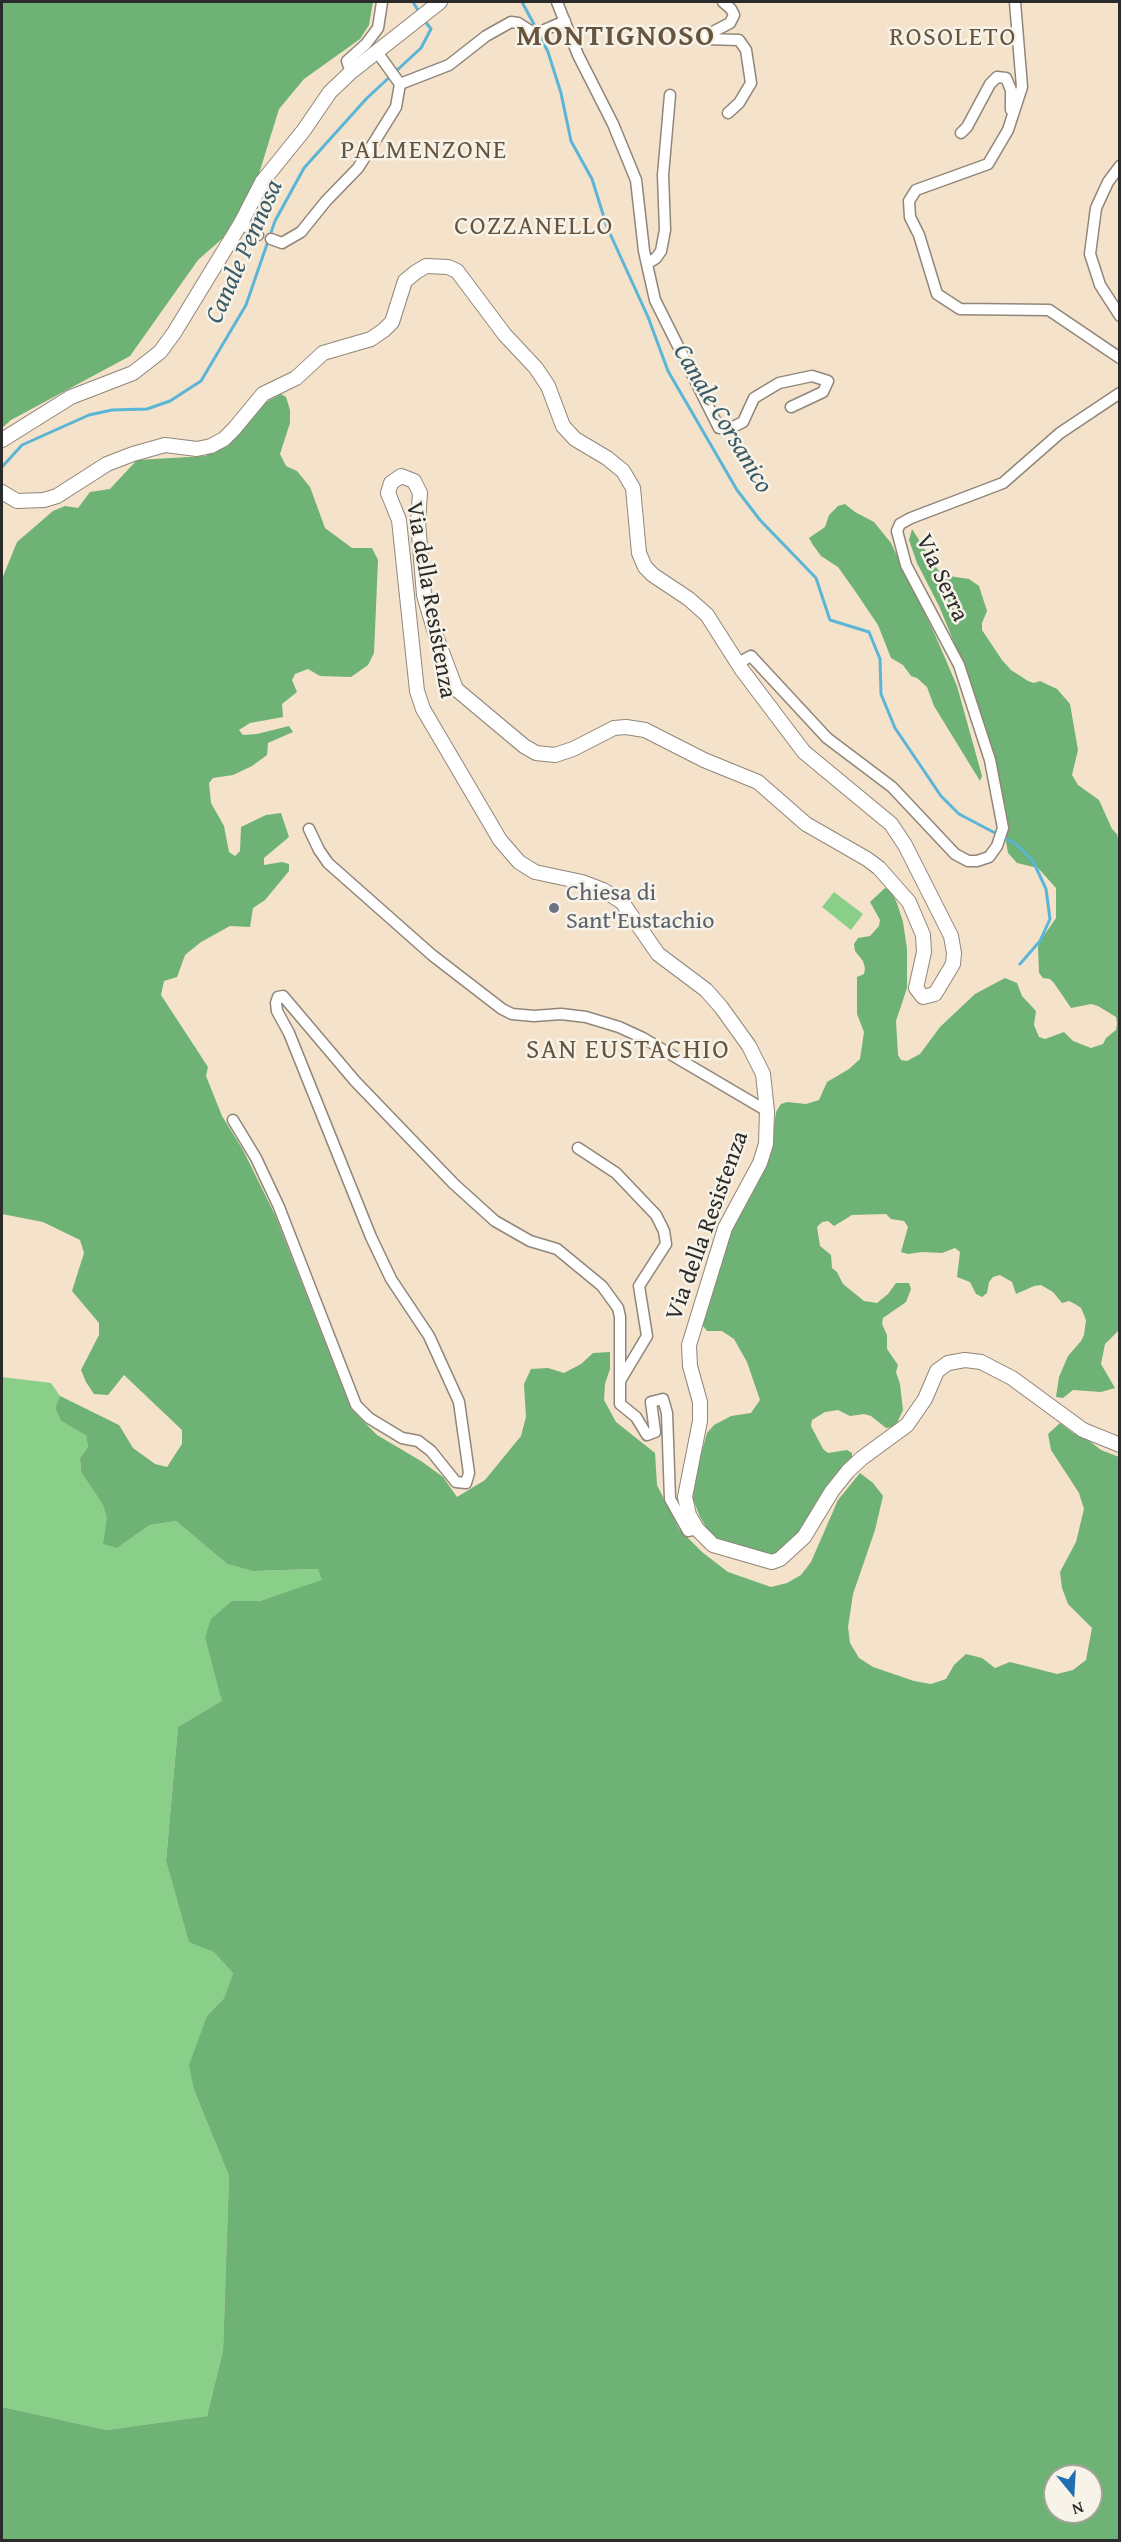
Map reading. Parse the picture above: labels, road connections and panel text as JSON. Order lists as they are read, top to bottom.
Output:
{
  "streets": {
    "street": ["Via Serra", "Via della Resistenza"]
  },
  "crossings": [
    ["Via Serra", "Via della Resistenza"]
  ],
  "districts": [
    "MONTIGNOSO",
    "ROSOLETO",
    "PALMENZONE",
    "COZZANELLO",
    "SAN EUSTACHIO"
  ],
  "water": ["Canale Pennosa", "Canale Corsanico"],
  "places": ["Chiesa di Sant'Eustachio"],
  "north": "bottom"
}
